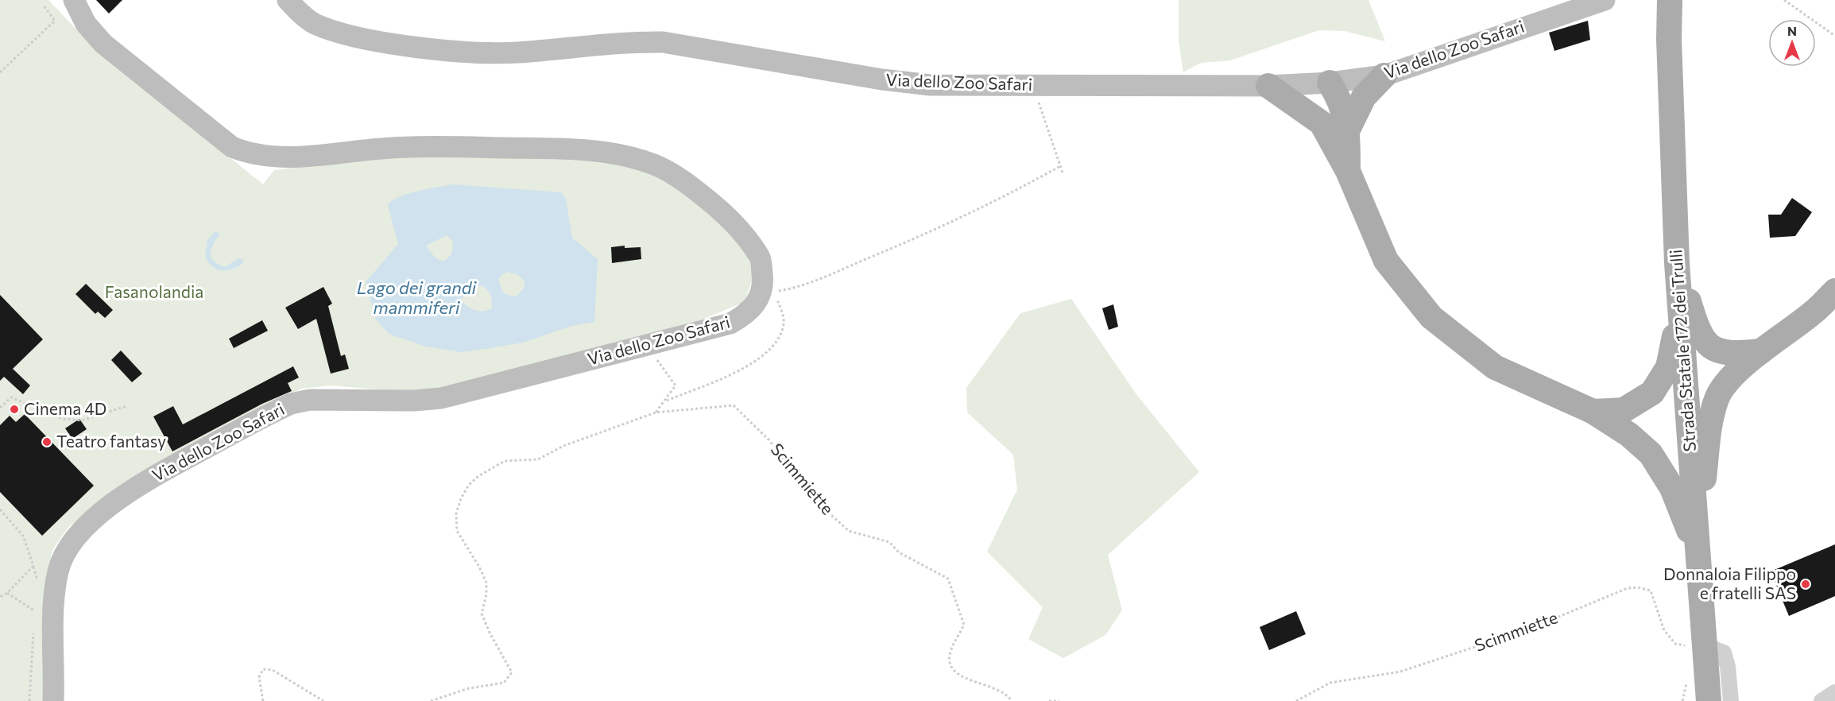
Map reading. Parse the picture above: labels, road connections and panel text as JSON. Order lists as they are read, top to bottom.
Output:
{
  "streets": {
    "main road": ["Strada Statale 172 dei Trulli"],
    "street": ["Via dello Zoo Safari"],
    "path": ["Scimmiette"]
  },
  "crossings": [
    ["Strada Statale 172 dei Trulli", "Scimmiette"]
  ],
  "water": ["Lago dei grandi mammiferi"],
  "parks": ["Fasanolandia"],
  "places": ["Cinema 4D", "Teatro fantasy", "Donnaloia Filippo e fratelli SAS"],
  "north": "top"
}
